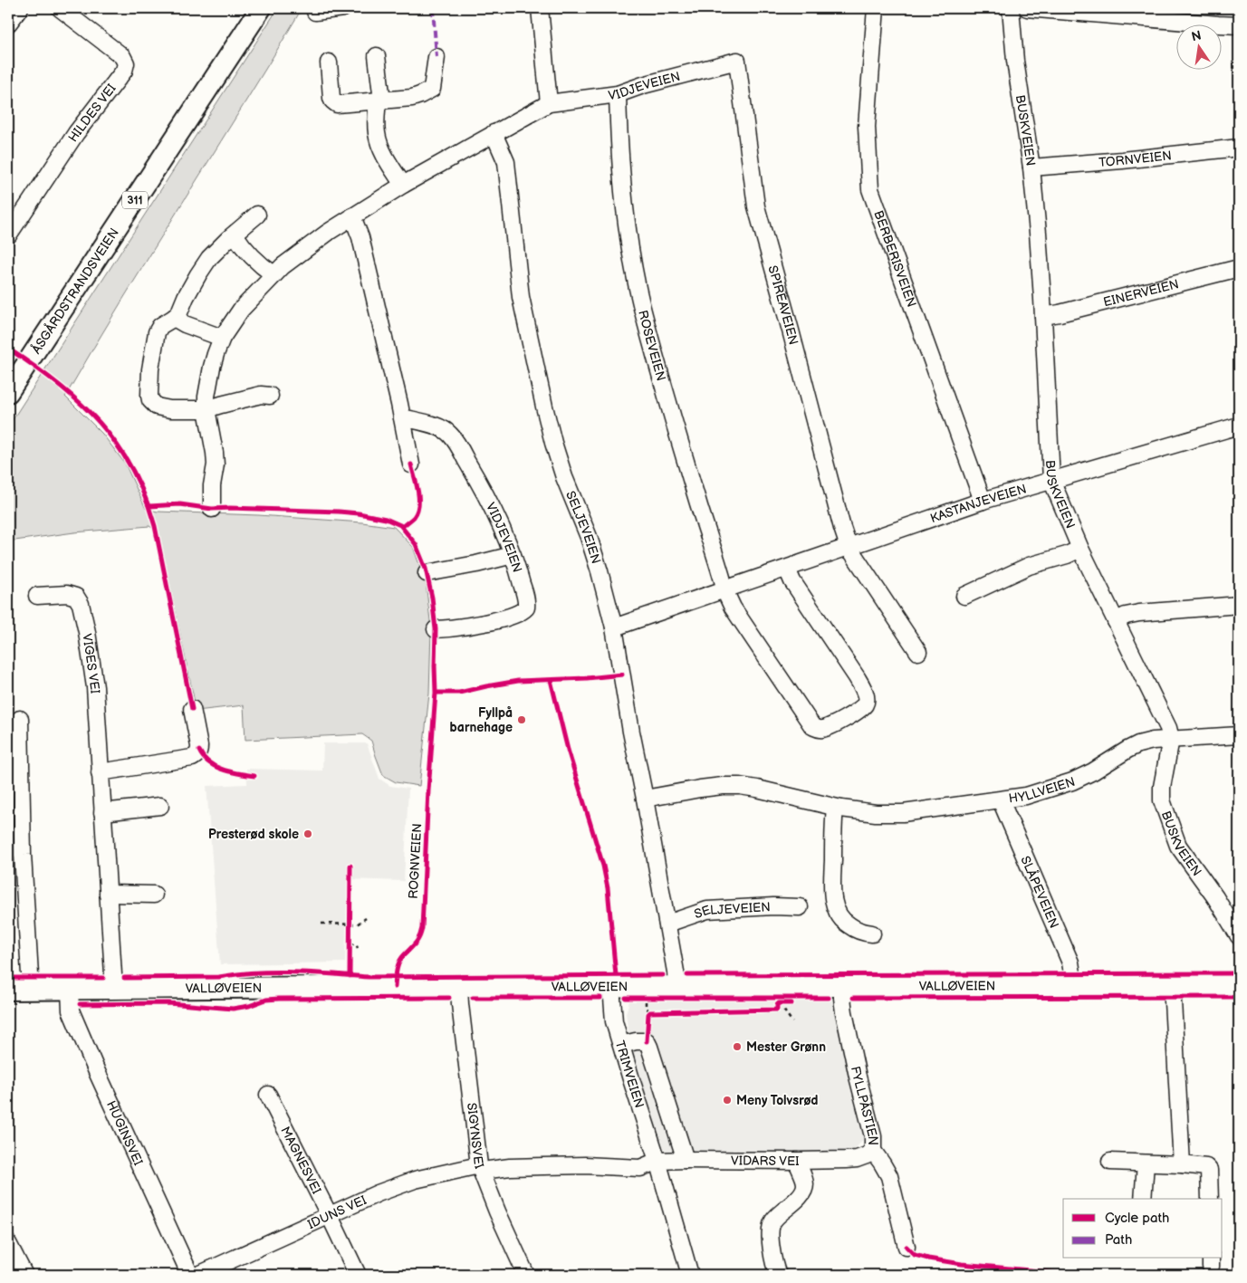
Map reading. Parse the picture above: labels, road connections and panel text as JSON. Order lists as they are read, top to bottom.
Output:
{
  "streets": {
    "main road": ["311", "ÅSGÅRDSTRANDSVEIEN", "VALLØVEIEN"],
    "street": [
      "VIDJEVEIEN",
      "HILDES VEI",
      "BUSKVEIEN",
      "TORNVEIEN",
      "BERBERISVEIEN",
      "EINERVEIEN",
      "SPIREAVEIEN",
      "ROSEVEIEN",
      "KASTANJEVEIEN",
      "SELJEVEIEN",
      "VIGES VEI",
      "HYLLVEIEN",
      "SLÅPEVEIEN",
      "TRIMVEIEN",
      "FYLLPÅSTIEN",
      "HUGINSVEI",
      "SIGYNSVEI",
      "MAGNESVEI",
      "VIDARS VEI",
      "IDUNS VEI"
    ],
    "cycle path": ["ROGNVEIEN"]
  },
  "crossings": [
    ["VIDJEVEIEN", "SPIREAVEIEN"],
    ["VIDJEVEIEN", "ROSEVEIEN"],
    ["VIDJEVEIEN", "SELJEVEIEN"],
    ["BUSKVEIEN", "TORNVEIEN"],
    ["BUSKVEIEN", "EINERVEIEN"],
    ["BUSKVEIEN", "KASTANJEVEIEN"],
    ["BUSKVEIEN", "HYLLVEIEN"],
    ["BERBERISVEIEN", "KASTANJEVEIEN"],
    ["SPIREAVEIEN", "KASTANJEVEIEN"],
    ["ROSEVEIEN", "KASTANJEVEIEN"],
    ["KASTANJEVEIEN", "SELJEVEIEN"],
    ["SELJEVEIEN", "HYLLVEIEN"],
    ["SELJEVEIEN", "VALLØVEIEN"],
    ["VIGES VEI", "VALLØVEIEN"],
    ["HYLLVEIEN", "SLÅPEVEIEN"],
    ["SLÅPEVEIEN", "VALLØVEIEN"],
    ["VALLØVEIEN", "TRIMVEIEN"],
    ["VALLØVEIEN", "FYLLPÅSTIEN"],
    ["VALLØVEIEN", "HUGINSVEI"],
    ["VALLØVEIEN", "SIGYNSVEI"],
    ["TRIMVEIEN", "VIDARS VEI"],
    ["SIGYNSVEI", "IDUNS VEI"],
    ["MAGNESVEI", "IDUNS VEI"]
  ],
  "places": [
    "Fyllpå barnehage",
    "Presterød skole",
    "Mester Grønn",
    "Meny Tolvsrød"
  ],
  "legend": ["Cycle path", "Path"],
  "north": "top"
}
